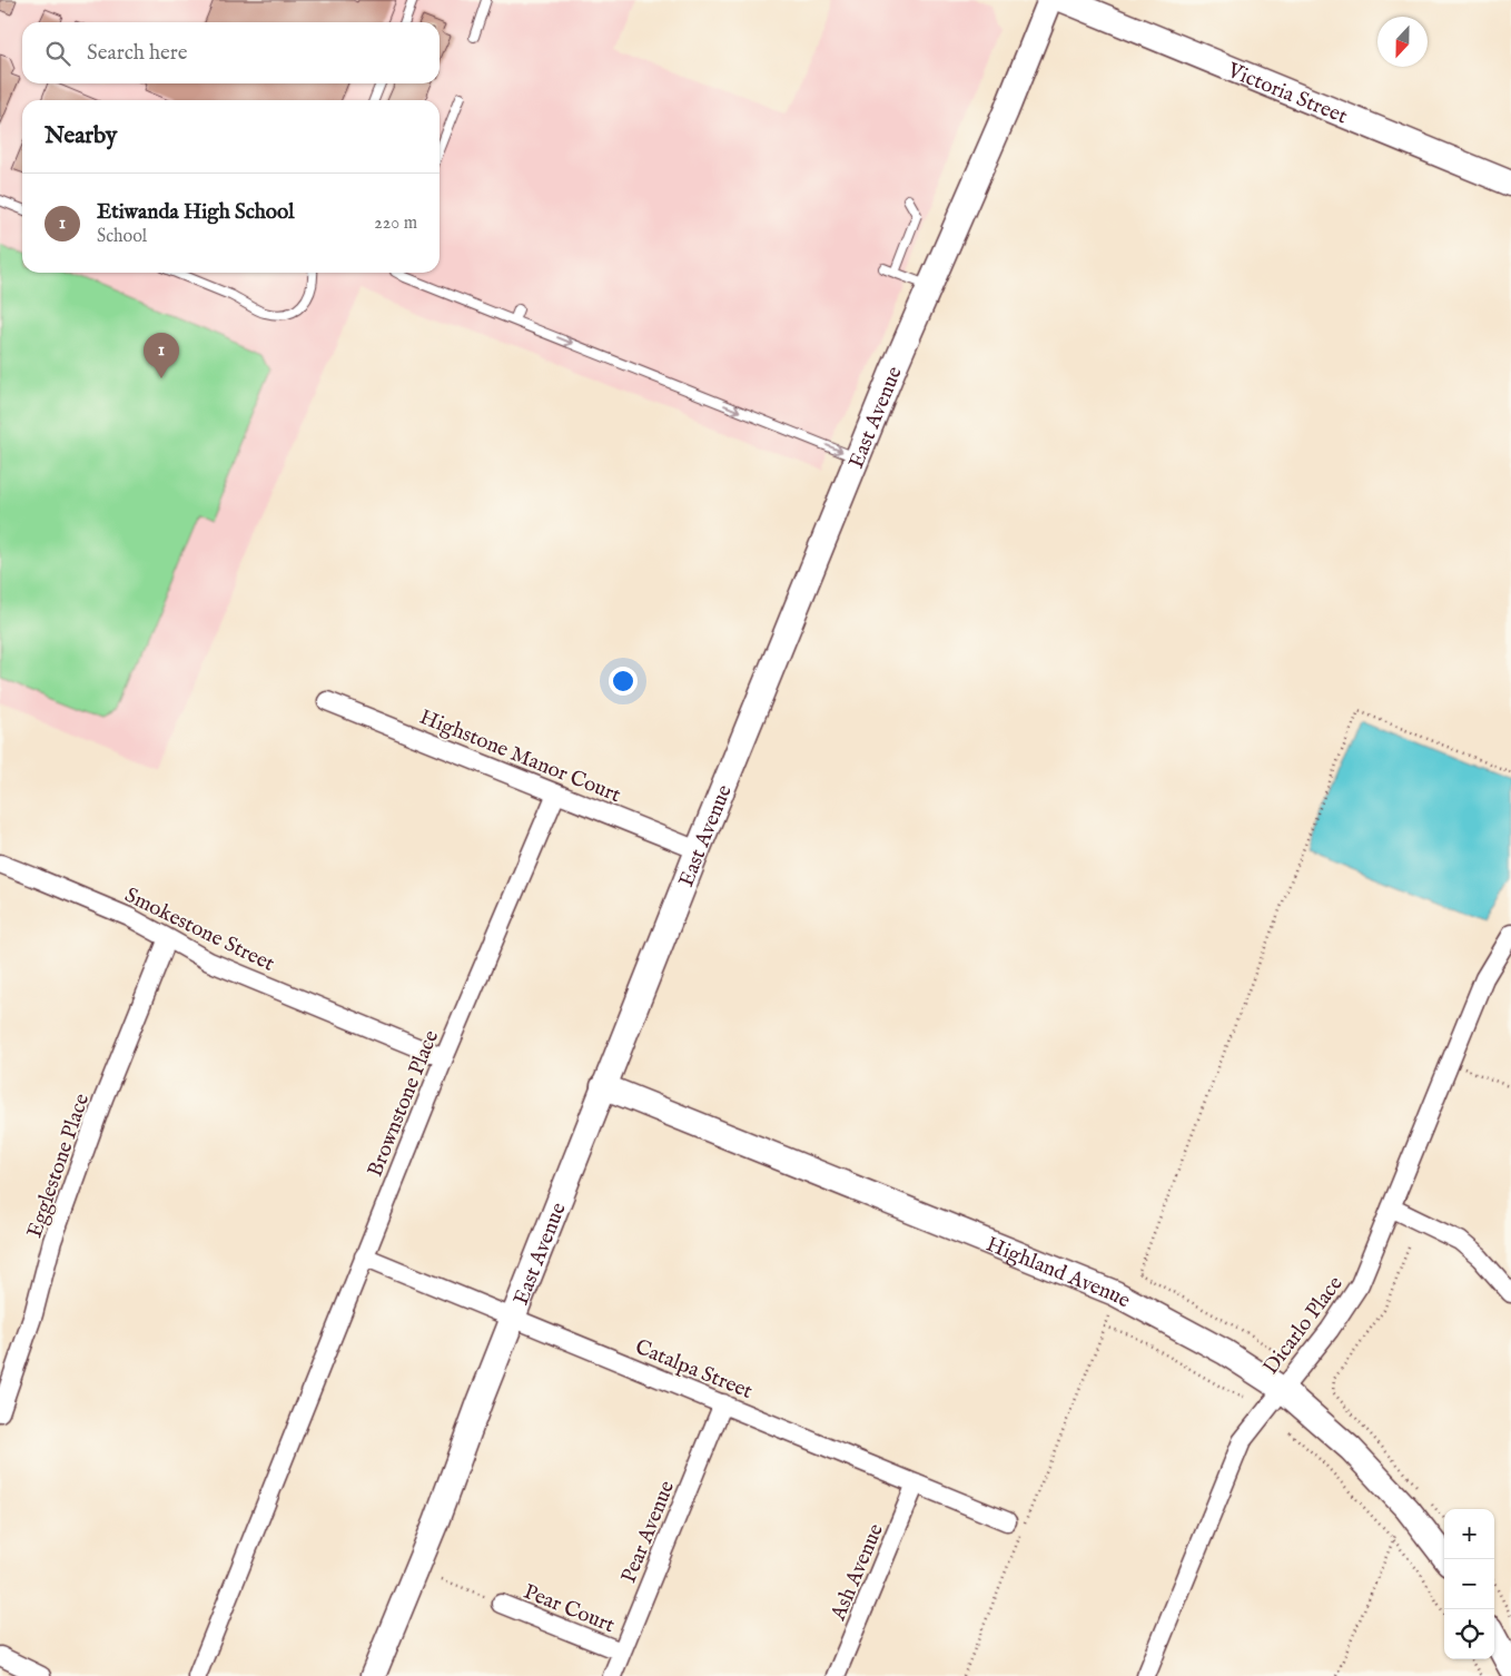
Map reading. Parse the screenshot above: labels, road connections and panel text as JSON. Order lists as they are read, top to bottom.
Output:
{
  "streets": {
    "main road": ["Victoria Street", "East Avenue", "Highland Avenue"],
    "street": [
      "Highstone Manor Court",
      "Smokestone Street",
      "Brownstone Place",
      "Egglestone Place",
      "Dicarlo Place",
      "Catalpa Street",
      "Pear Avenue",
      "Ash Avenue",
      "Pear Court"
    ]
  },
  "crossings": [
    ["East Avenue", "Highstone Manor Court"],
    ["East Avenue", "Highland Avenue"],
    ["East Avenue", "Catalpa Street"],
    ["Highstone Manor Court", "Brownstone Place"],
    ["Smokestone Street", "Brownstone Place"],
    ["Smokestone Street", "Egglestone Place"],
    ["Brownstone Place", "Catalpa Street"],
    ["Highland Avenue", "Dicarlo Place"],
    ["Catalpa Street", "Pear Avenue"],
    ["Catalpa Street", "Ash Avenue"],
    ["Pear Avenue", "Pear Court"]
  ],
  "north": "bottom",
  "page": {
    "search": "Search here",
    "heading": "Nearby",
    "list": [
      {
        "mark": "1",
        "name": "Etiwanda High School",
        "note": "School",
        "value": "220 m"
      }
    ],
    "pins": "1",
    "map_buttons": ["+", "−"]
  }
}
